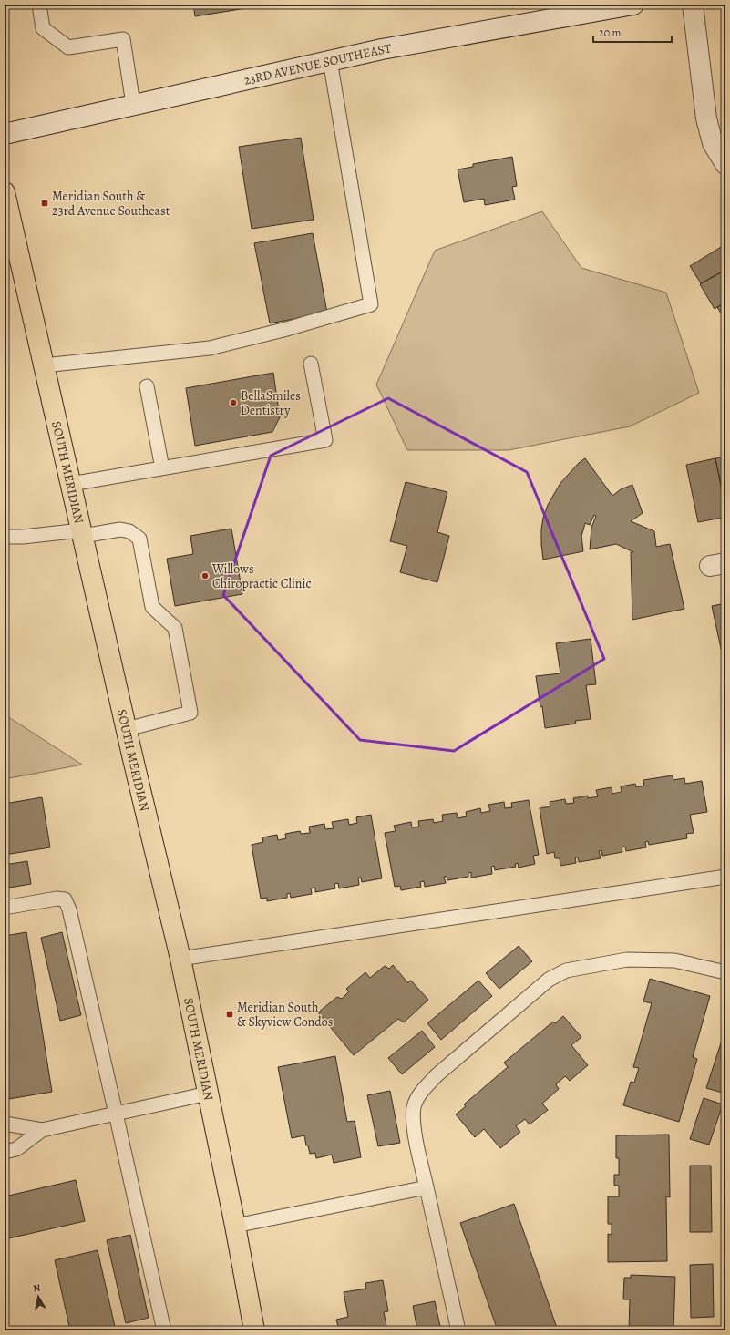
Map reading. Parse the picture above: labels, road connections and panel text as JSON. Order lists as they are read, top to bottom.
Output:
{
  "streets": {
    "main road": ["SOUTH MERIDIAN"],
    "street": ["23RD AVENUE SOUTHEAST"]
  },
  "places": {
    "transit": ["Meridian South & 23rd Avenue Southeast", "Meridian South & Skyview Condos"],
    "other": ["BellaSmiles Dentistry", "Willows Chiropractic Clinic"]
  },
  "scale_bar": "20 m",
  "north": "top"
}
